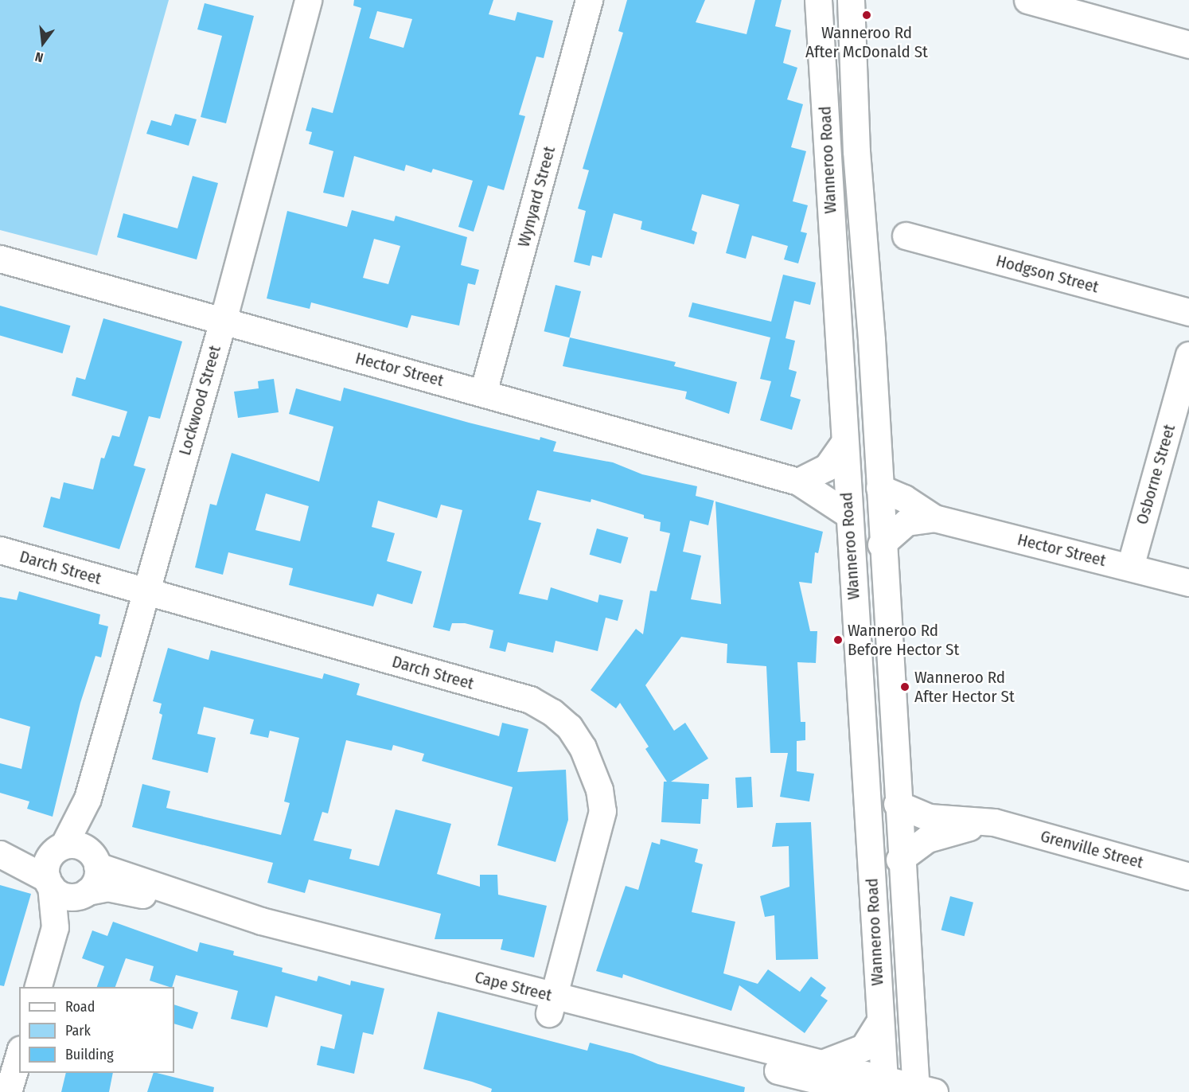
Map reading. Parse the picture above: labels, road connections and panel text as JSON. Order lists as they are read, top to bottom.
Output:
{
  "streets": {
    "main road": [
      "Wanneroo Road",
      "Wynyard Street",
      "Hodgson Street",
      "Hector Street",
      "Lockwood Street",
      "Osborne Street",
      "Darch Street",
      "Grenville Street",
      "Cape Street"
    ]
  },
  "crossings": [
    ["Wanneroo Road", "Hector Street"],
    ["Wanneroo Road", "Grenville Street"],
    ["Wanneroo Road", "Cape Street"],
    ["Wynyard Street", "Hector Street"],
    ["Hector Street", "Lockwood Street"],
    ["Hector Street", "Osborne Street"],
    ["Lockwood Street", "Darch Street"],
    ["Lockwood Street", "Cape Street"],
    ["Darch Street", "Cape Street"]
  ],
  "places": ["Wanneroo Rd After McDonald St", "Wanneroo Rd Before Hector St", "Wanneroo Rd After Hector St"],
  "legend": ["Road", "Park", "Building"],
  "north": "bottom"
}
